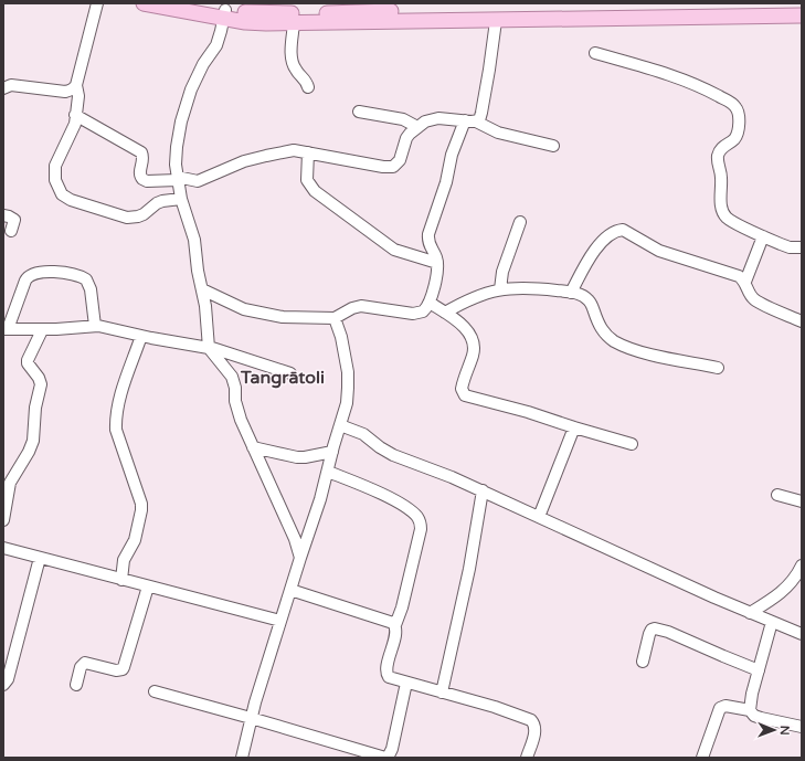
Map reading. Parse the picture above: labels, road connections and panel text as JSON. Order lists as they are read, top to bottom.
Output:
{
  "districts": ["Tangrātoli"],
  "north": "right"
}
